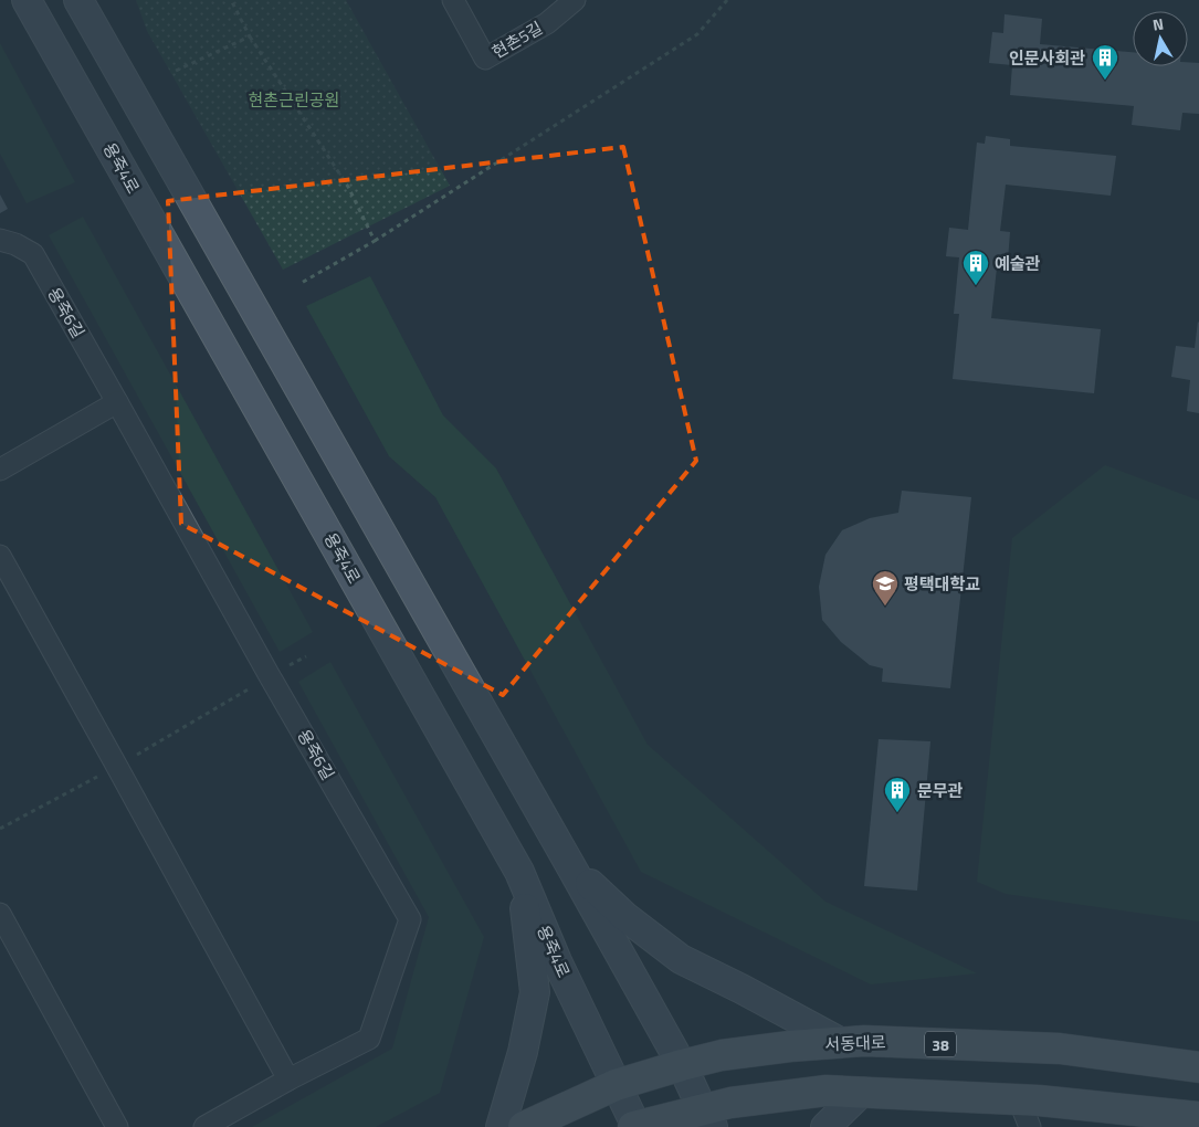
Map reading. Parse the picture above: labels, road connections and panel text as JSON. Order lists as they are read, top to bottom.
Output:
{
  "streets": {
    "main road": ["용죽4로", "서동대로", "38"],
    "street": ["현촌5길", "용죽6길"]
  },
  "crossings": [
    ["용죽4로", "서동대로"]
  ],
  "parks": ["현촌근린공원"],
  "places": {
    "building": ["인문사회관", "예술관", "문무관"],
    "school or university": ["평택대학교"]
  },
  "north": "top"
}
